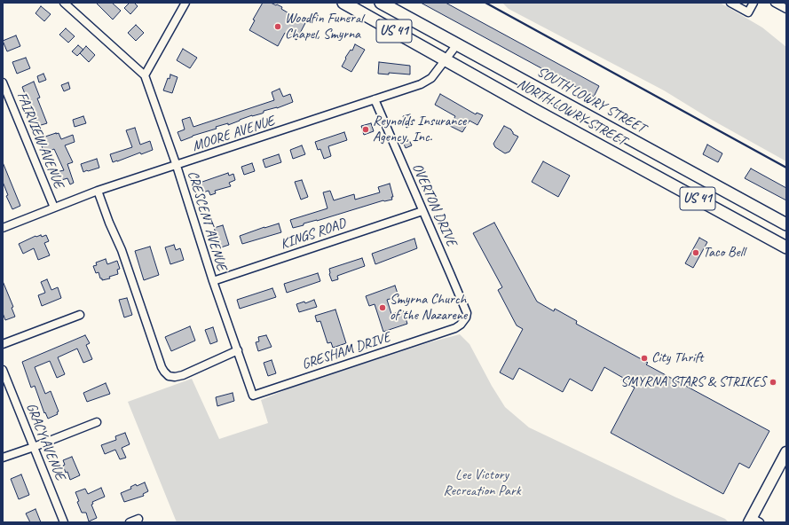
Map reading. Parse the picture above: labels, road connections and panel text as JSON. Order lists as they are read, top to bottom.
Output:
{
  "streets": {
    "main road": ["US 41", "SOUTH LOWRY STREET", "NORTH LOWRY STREET"],
    "street": [
      "MOORE AVENUE",
      "FAIRVIEW AVENUE",
      "OVERTON DRIVE",
      "CRESCENT AVENUE",
      "KINGS ROAD",
      "GRESHAM DRIVE",
      "GRACY AVENUE"
    ]
  },
  "crossings": [
    ["SOUTH LOWRY STREET", "MOORE AVENUE"],
    ["NORTH LOWRY STREET", "MOORE AVENUE"],
    ["MOORE AVENUE", "FAIRVIEW AVENUE"],
    ["MOORE AVENUE", "OVERTON DRIVE"],
    ["MOORE AVENUE", "CRESCENT AVENUE"],
    ["OVERTON DRIVE", "KINGS ROAD"],
    ["OVERTON DRIVE", "GRESHAM DRIVE"],
    ["CRESCENT AVENUE", "KINGS ROAD"],
    ["CRESCENT AVENUE", "GRESHAM DRIVE"]
  ],
  "parks": ["Lee Victory Recreation Park"],
  "places": [
    "Woodfin Funeral Chapel, Smyrna",
    "Reynolds Insurance Agency, Inc.",
    "Taco Bell",
    "Smyrna Church of the Nazarene",
    "City Thrift",
    "SMYRNA STARS & STRIKES"
  ]
}
